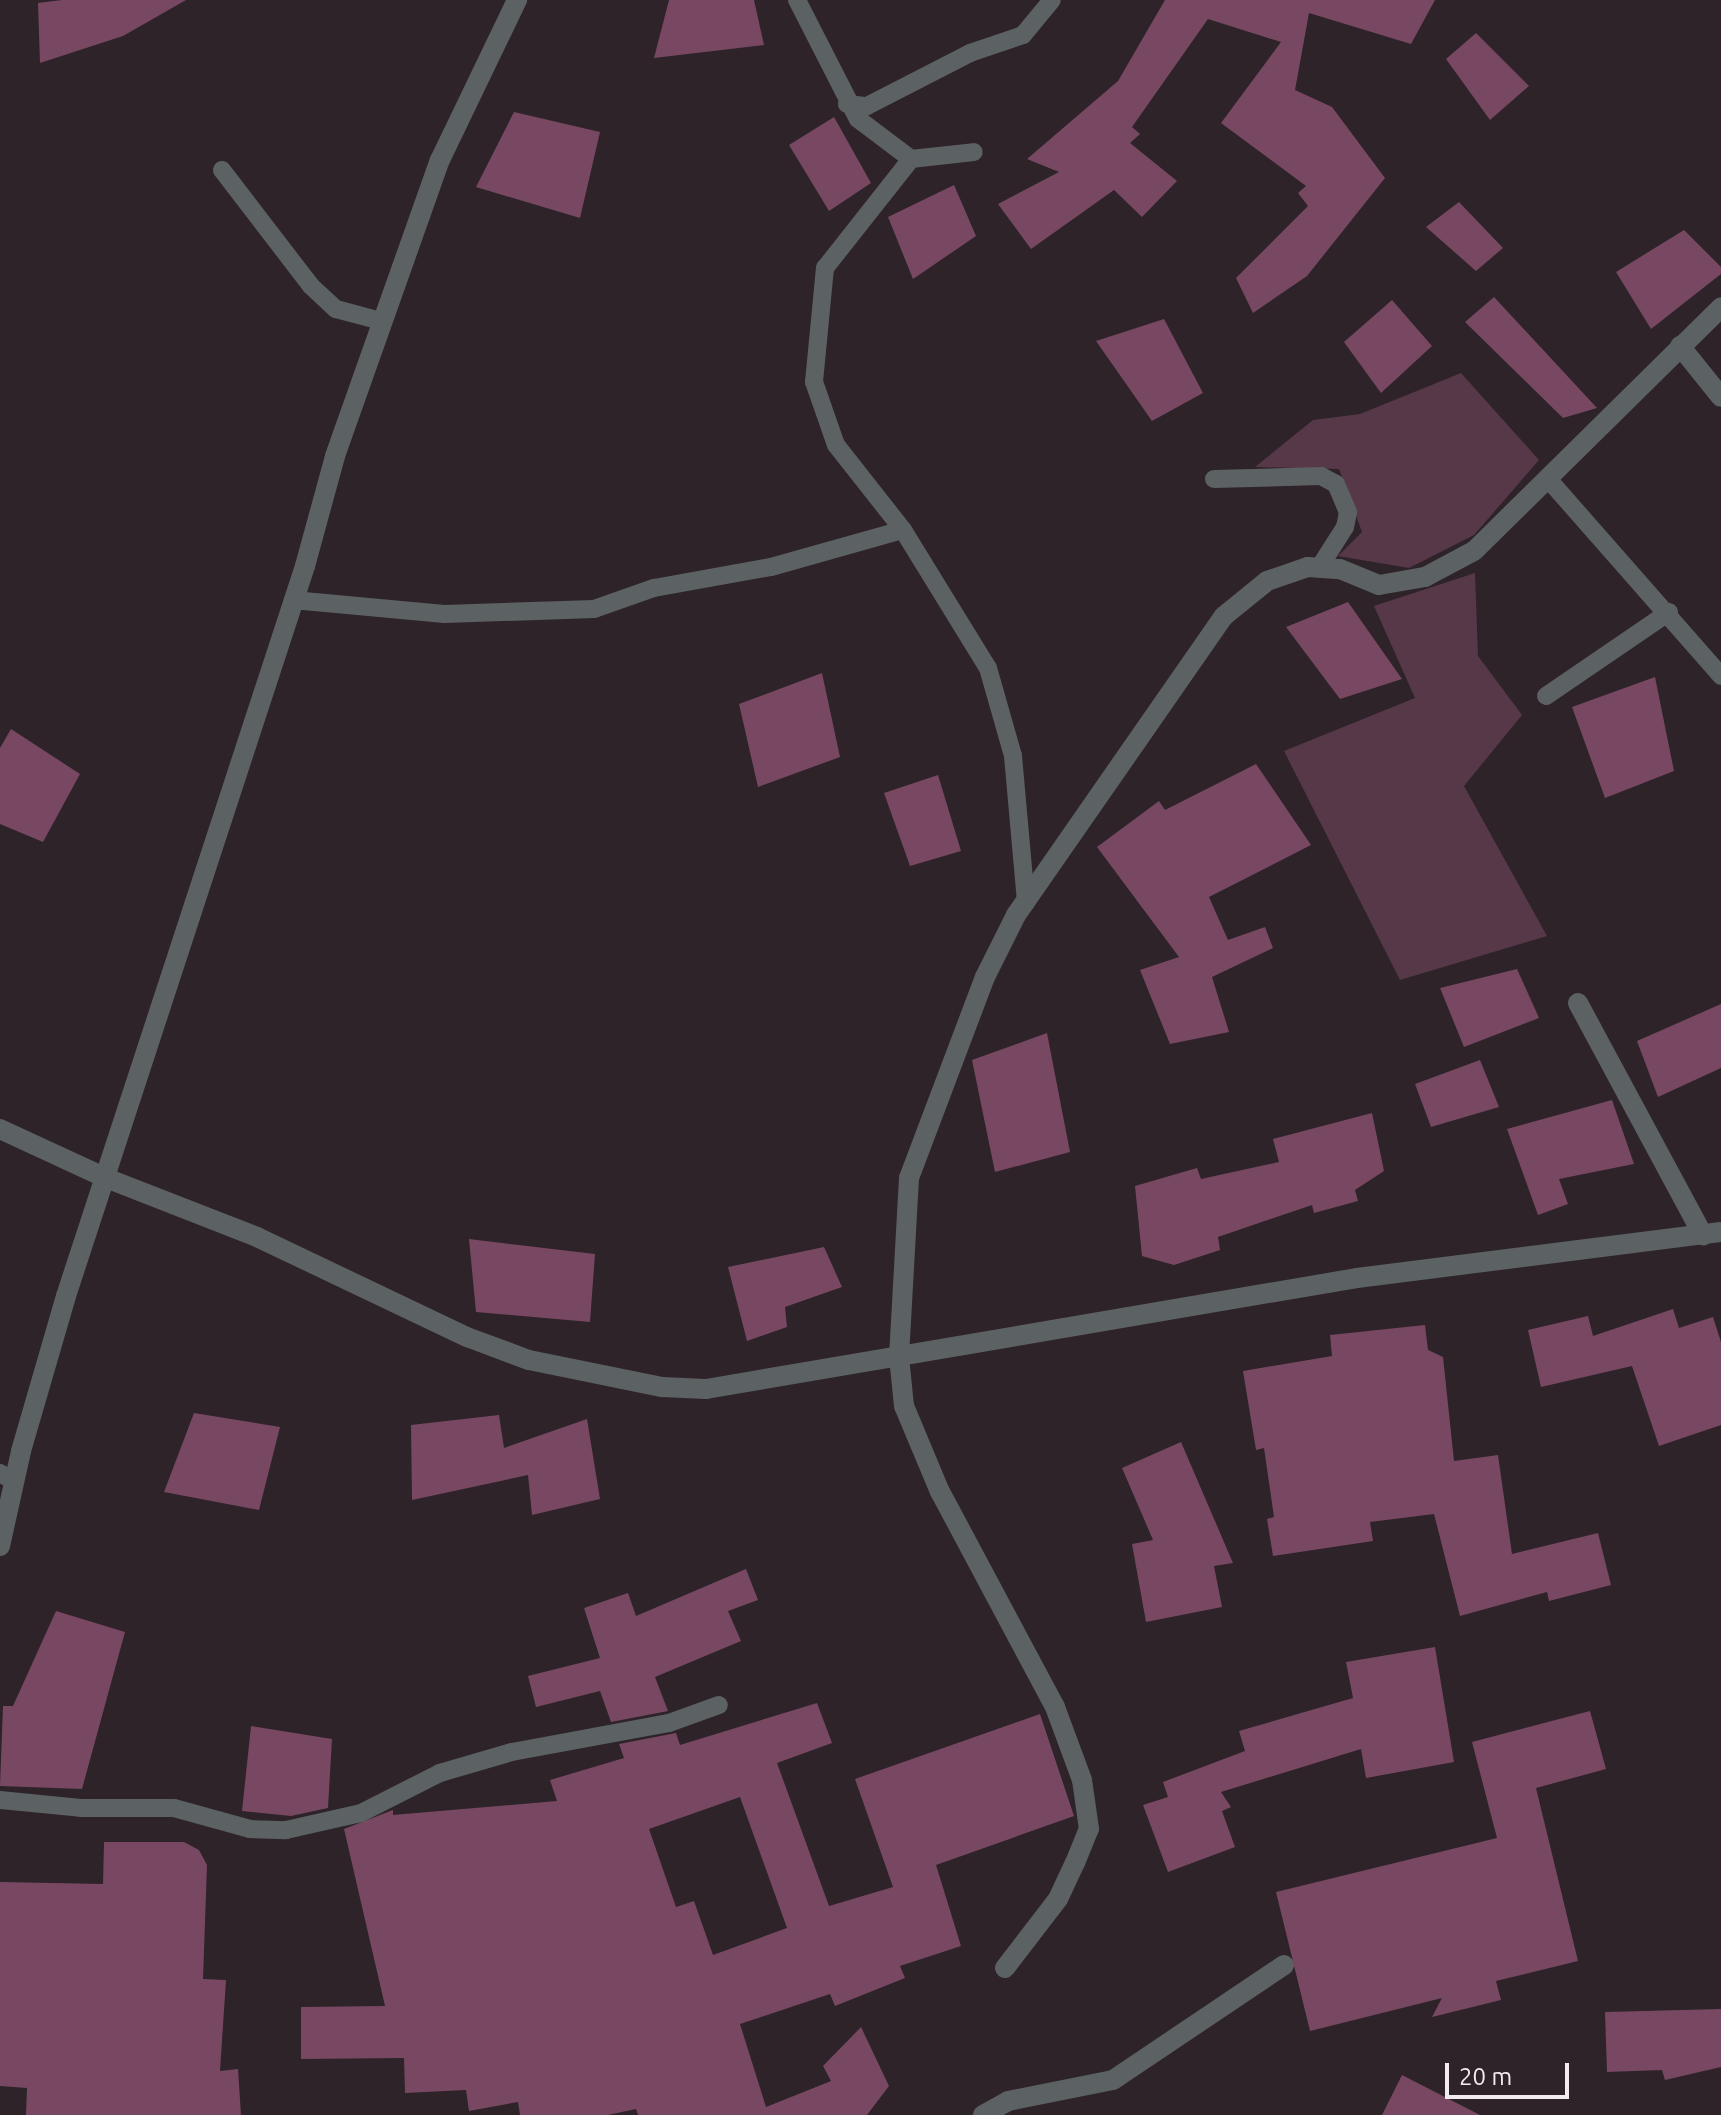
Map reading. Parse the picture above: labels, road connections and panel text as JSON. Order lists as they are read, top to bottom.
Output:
{
  "scale_bar": "20 m"
}
